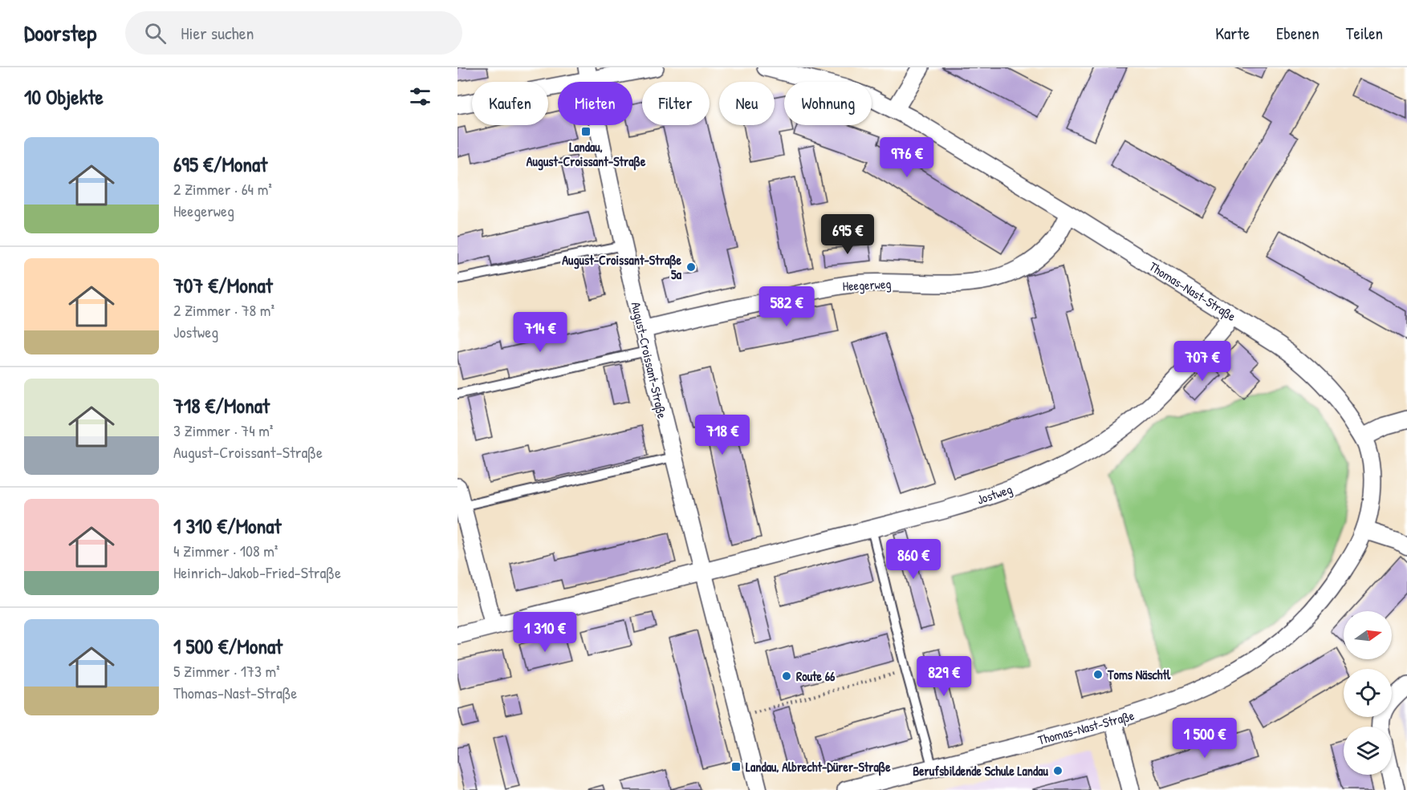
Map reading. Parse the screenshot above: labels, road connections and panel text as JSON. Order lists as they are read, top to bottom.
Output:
{
  "streets": {
    "street": [
      "Heegerweg",
      "Thomas-Nast-Straße",
      "August-Croissant-Straße",
      "Jostweg"
    ]
  },
  "crossings": [
    ["Heegerweg", "Thomas-Nast-Straße"],
    ["Heegerweg", "August-Croissant-Straße"],
    ["Thomas-Nast-Straße", "Jostweg"],
    ["August-Croissant-Straße", "Jostweg"]
  ],
  "places": {
    "transit": ["Landau, August-Croissant-Straße", "Landau, Albrecht-Dürer-Straße"],
    "other": [
      "August-Croissant-Straße 5a",
      "Toms Näschtl",
      "Route 66",
      "Berufsbildende Schule Landau"
    ]
  },
  "north": "right",
  "page": {
    "header": "Doorstep",
    "search": "Hier suchen",
    "nav": ["Karte", "Ebenen", "Teilen"],
    "heading": "10 Objekte",
    "chip": [
      "Kaufen",
      "Mieten",
      "Filter",
      "Neu",
      "Wohnung"
    ],
    "list": [
      {
        "name": "695 €/Monat",
        "note": "2 Zimmer · 64 m² · Heegerweg"
      },
      {
        "name": "707 €/Monat",
        "note": "2 Zimmer · 78 m² · Jostweg"
      },
      {
        "name": "718 €/Monat",
        "note": "3 Zimmer · 74 m² · August-Croissant-Straße"
      },
      {
        "name": "1 310 €/Monat",
        "note": "4 Zimmer · 108 m² · Heinrich-Jakob-Fried-Straße"
      },
      {
        "name": "1 500 €/Monat",
        "note": "5 Zimmer · 173 m² · Thomas-Nast-Straße"
      }
    ],
    "price": [
      "976 €",
      "695 €",
      "582 €",
      "714 €",
      "707 €",
      "718 €",
      "860 €",
      "1 310 €",
      "829 €",
      "1 500 €"
    ]
  }
}
